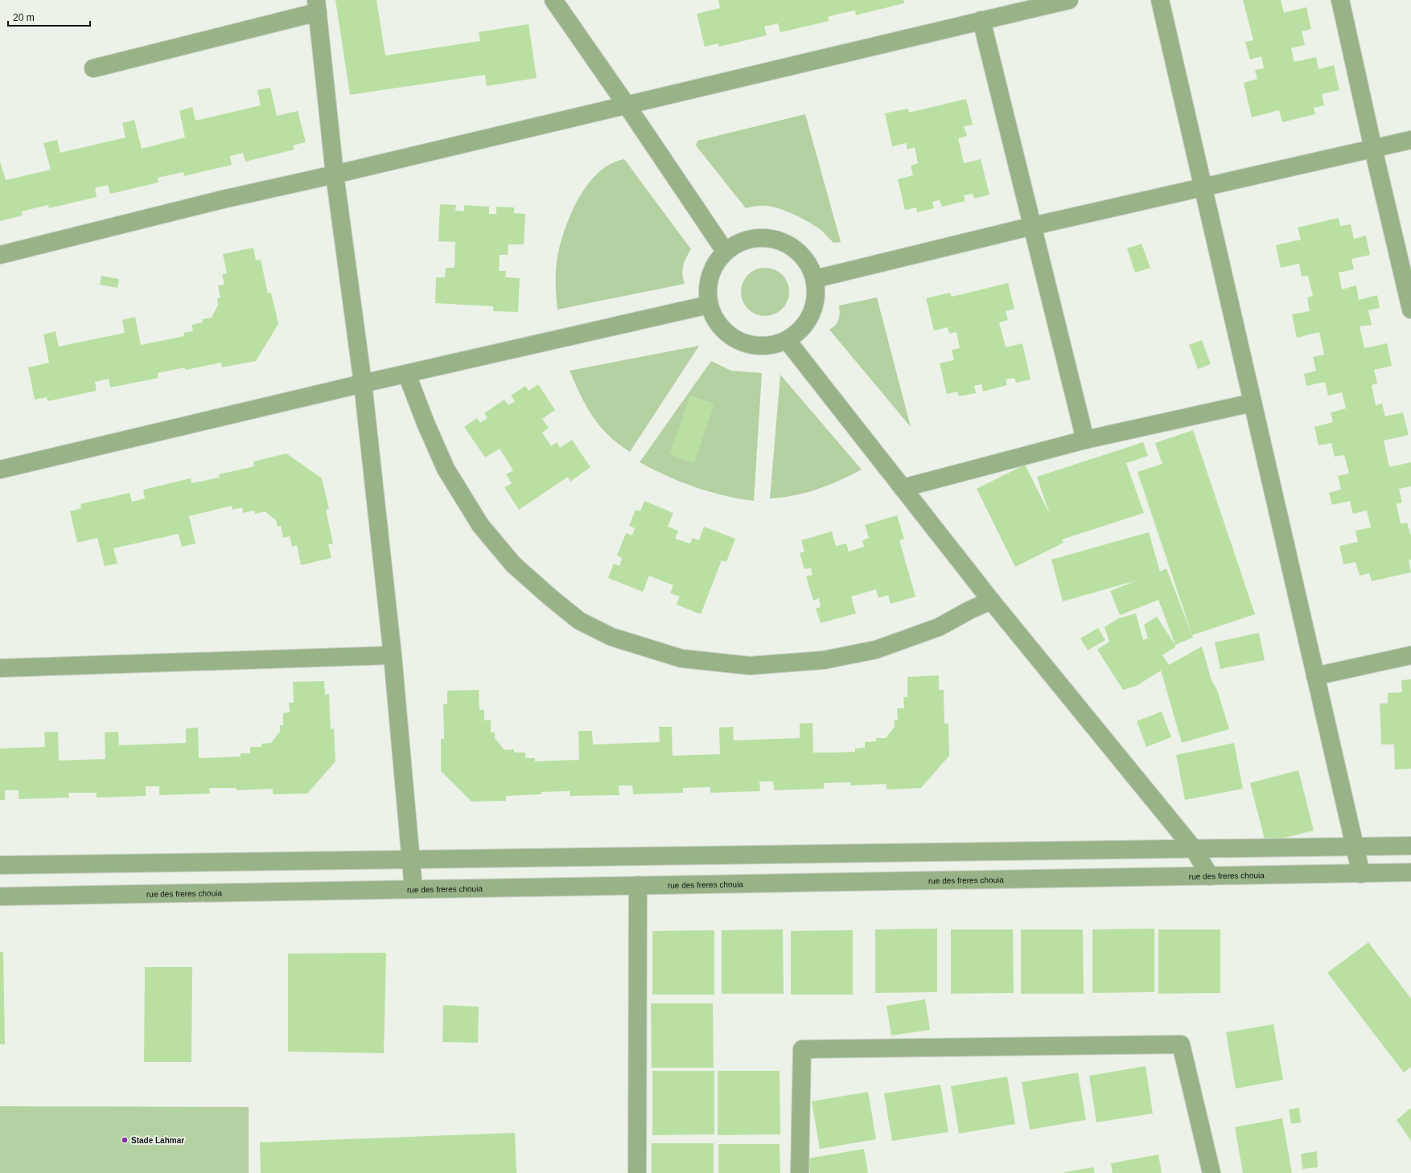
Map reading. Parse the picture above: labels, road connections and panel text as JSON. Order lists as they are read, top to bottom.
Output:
{
  "streets": {
    "street": ["rue des freres chouia"]
  },
  "places": ["Stade Lahmar"],
  "scale_bar": "20 m"
}
